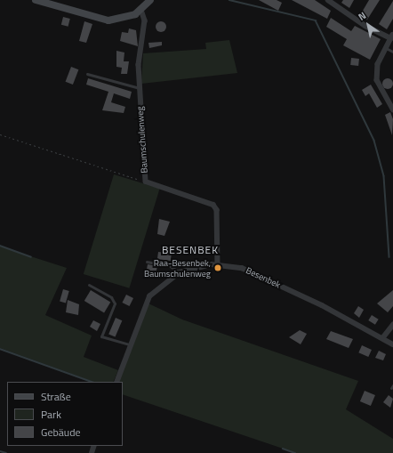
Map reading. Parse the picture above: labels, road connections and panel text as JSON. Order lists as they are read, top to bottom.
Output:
{
  "streets": {
    "street": ["Baumschulenweg", "Besenbek"]
  },
  "crossings": [
    ["Baumschulenweg", "Besenbek"]
  ],
  "districts": ["BESENBEK"],
  "places": ["Raa-Besenbek, Baumschulenweg"],
  "legend": ["Straße", "Park", "Gebäude"],
  "north": "top left"
}
